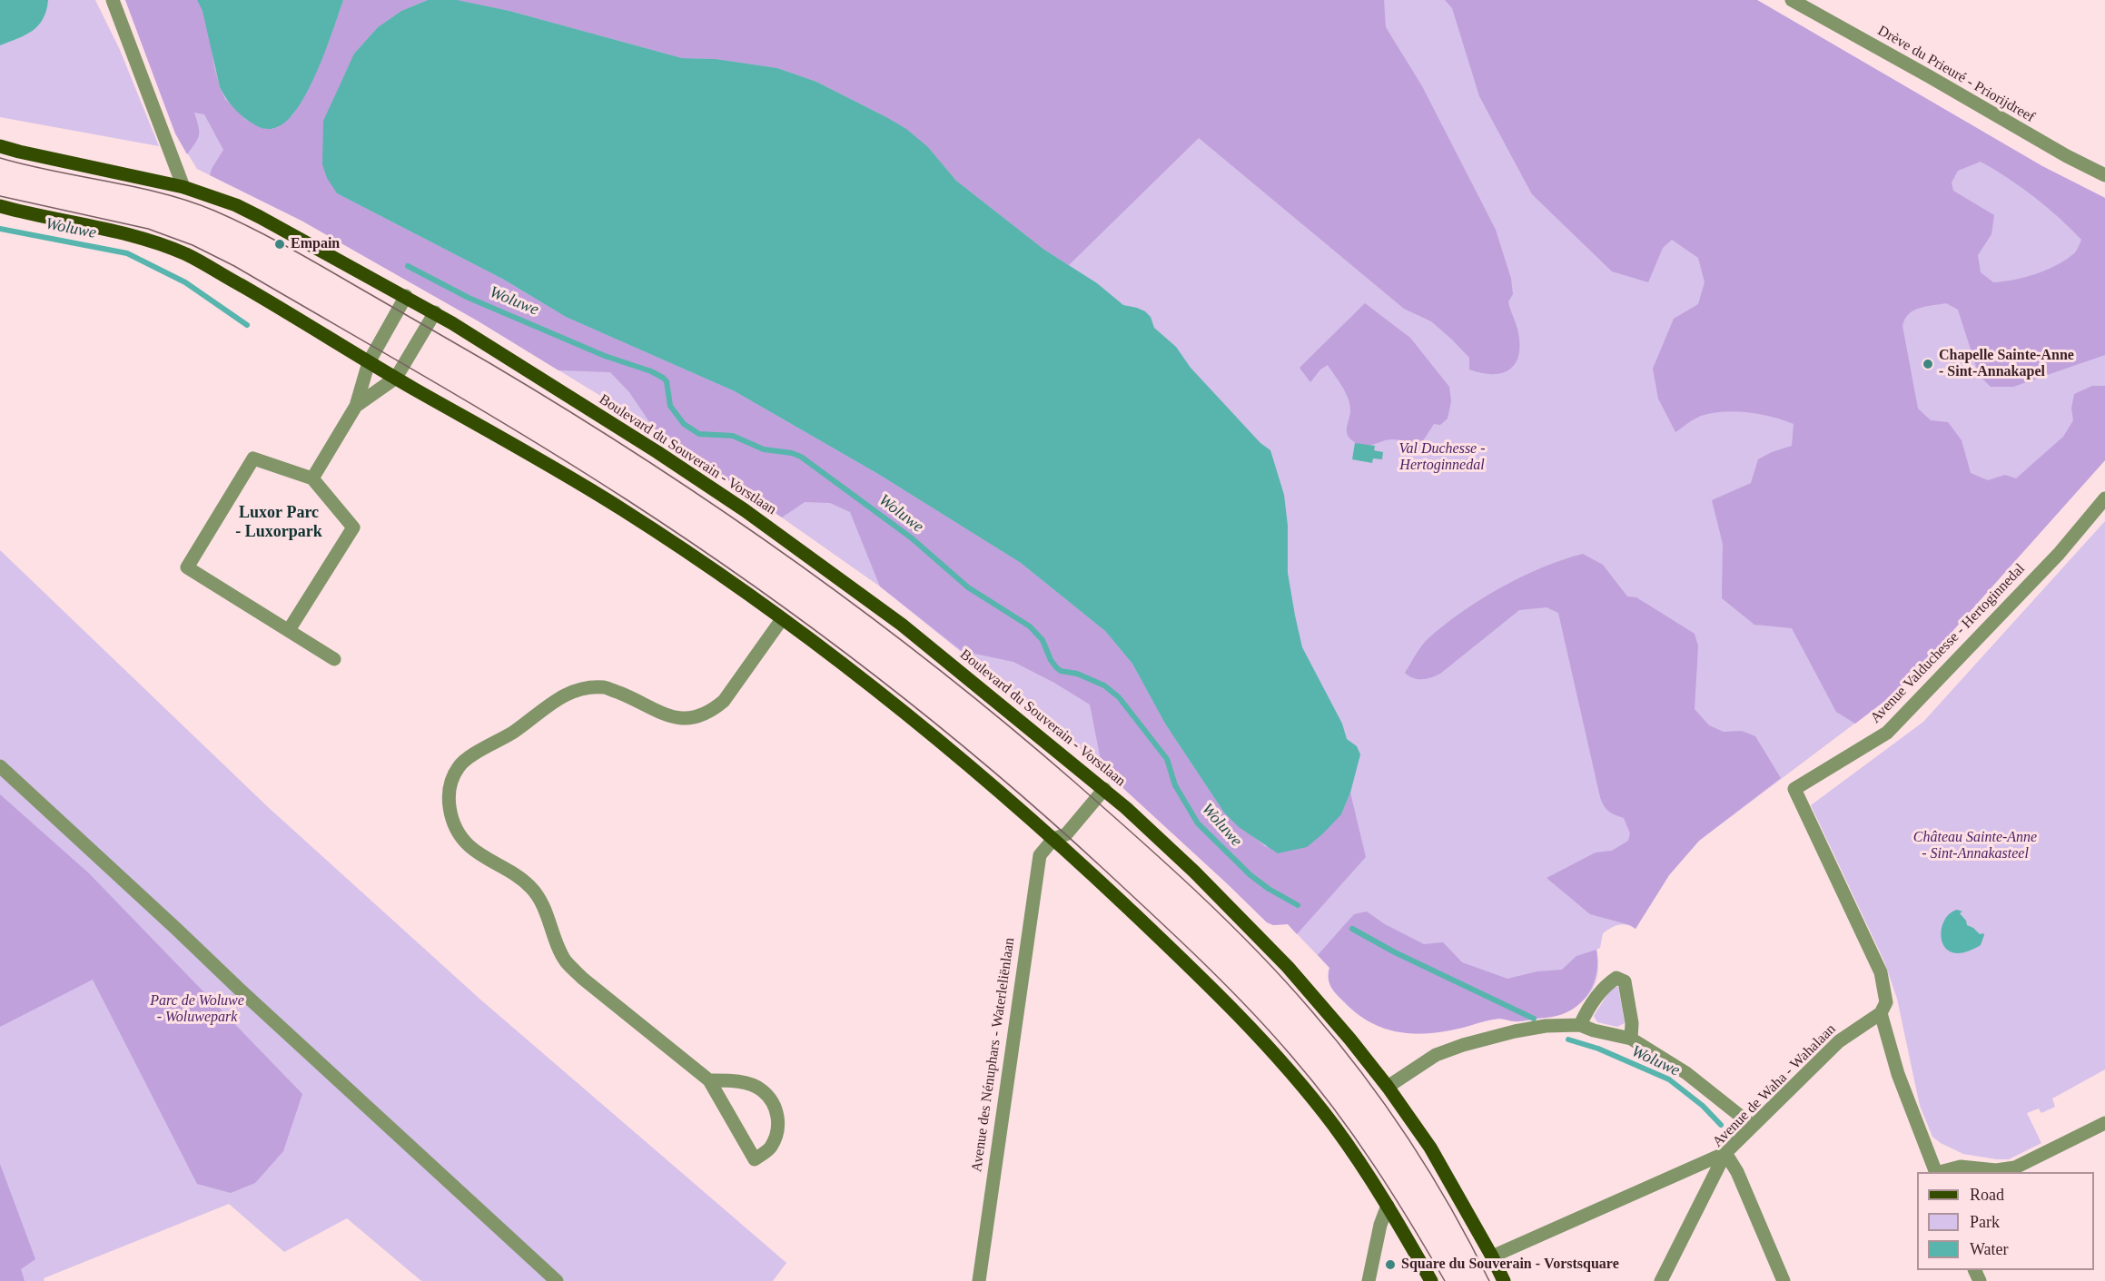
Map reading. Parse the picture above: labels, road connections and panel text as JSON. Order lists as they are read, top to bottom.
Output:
{
  "streets": {
    "main road": ["Boulevard du Souverain - Vorstlaan"],
    "street": [
      "Drève du Prieuré - Priorijdreef",
      "Avenue Valduchesse - Hertoginnedal",
      "Avenue des Nénuphars - Waterleliënlaan",
      "Avenue de Waha - Wahalaan"
    ]
  },
  "crossings": [
    ["Avenue Valduchesse - Hertoginnedal", "Avenue de Waha - Wahalaan"]
  ],
  "districts": ["Luxor Parc - Luxorpark"],
  "water": ["Woluwe"],
  "parks": ["Val Duchesse - Hertoginnedal", "Château Sainte-Anne - Sint-Annakasteel", "Parc de Woluwe - Woluwepark"],
  "places": ["Empain", "Chapelle Sainte-Anne - Sint-Annakapel", "Square du Souverain - Vorstsquare"],
  "legend": ["Road", "Park", "Water"]
}
